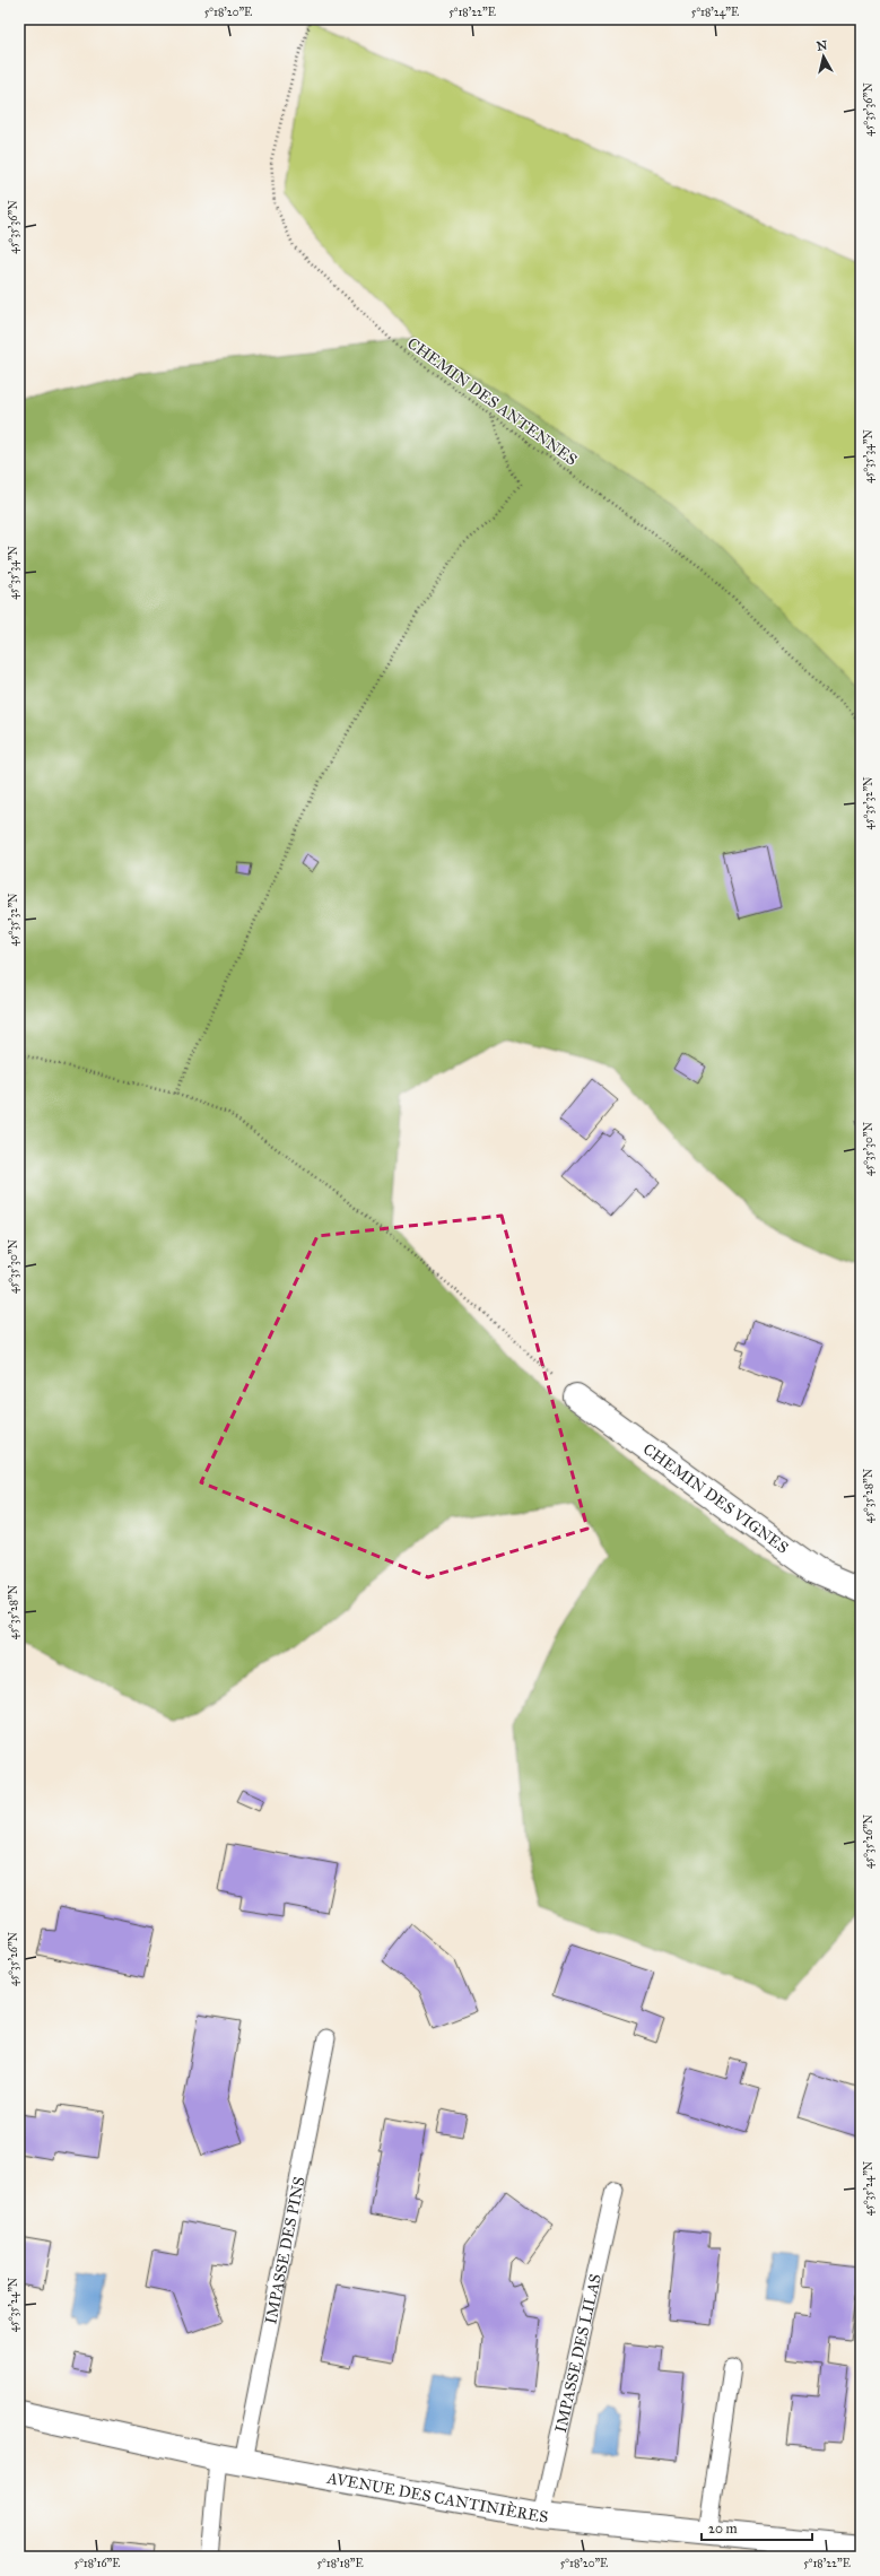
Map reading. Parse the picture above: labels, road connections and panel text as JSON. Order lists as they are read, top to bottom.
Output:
{
  "streets": {
    "street": ["CHEMIN DES VIGNES", "AVENUE DES CANTINIÈRES"],
    "lane": ["IMPASSE DES PINS", "IMPASSE DES LILAS"],
    "path": ["CHEMIN DES ANTENNES"]
  },
  "crossings": [
    ["IMPASSE DES PINS", "AVENUE DES CANTINIÈRES"],
    ["IMPASSE DES LILAS", "AVENUE DES CANTINIÈRES"]
  ],
  "scale_bar": "20 m",
  "north": "top",
  "coordinates": [
    "5°18'20\"E",
    "5°18'22\"E",
    "5°18'24\"E",
    "45°35'36\"N",
    "45°35'34\"N",
    "45°35'32\"N",
    "45°35'30\"N",
    "45°35'28\"N",
    "45°35'26\"N",
    "45°35'24\"N",
    "5°18'16\"E",
    "5°18'18\"E"
  ]
}
